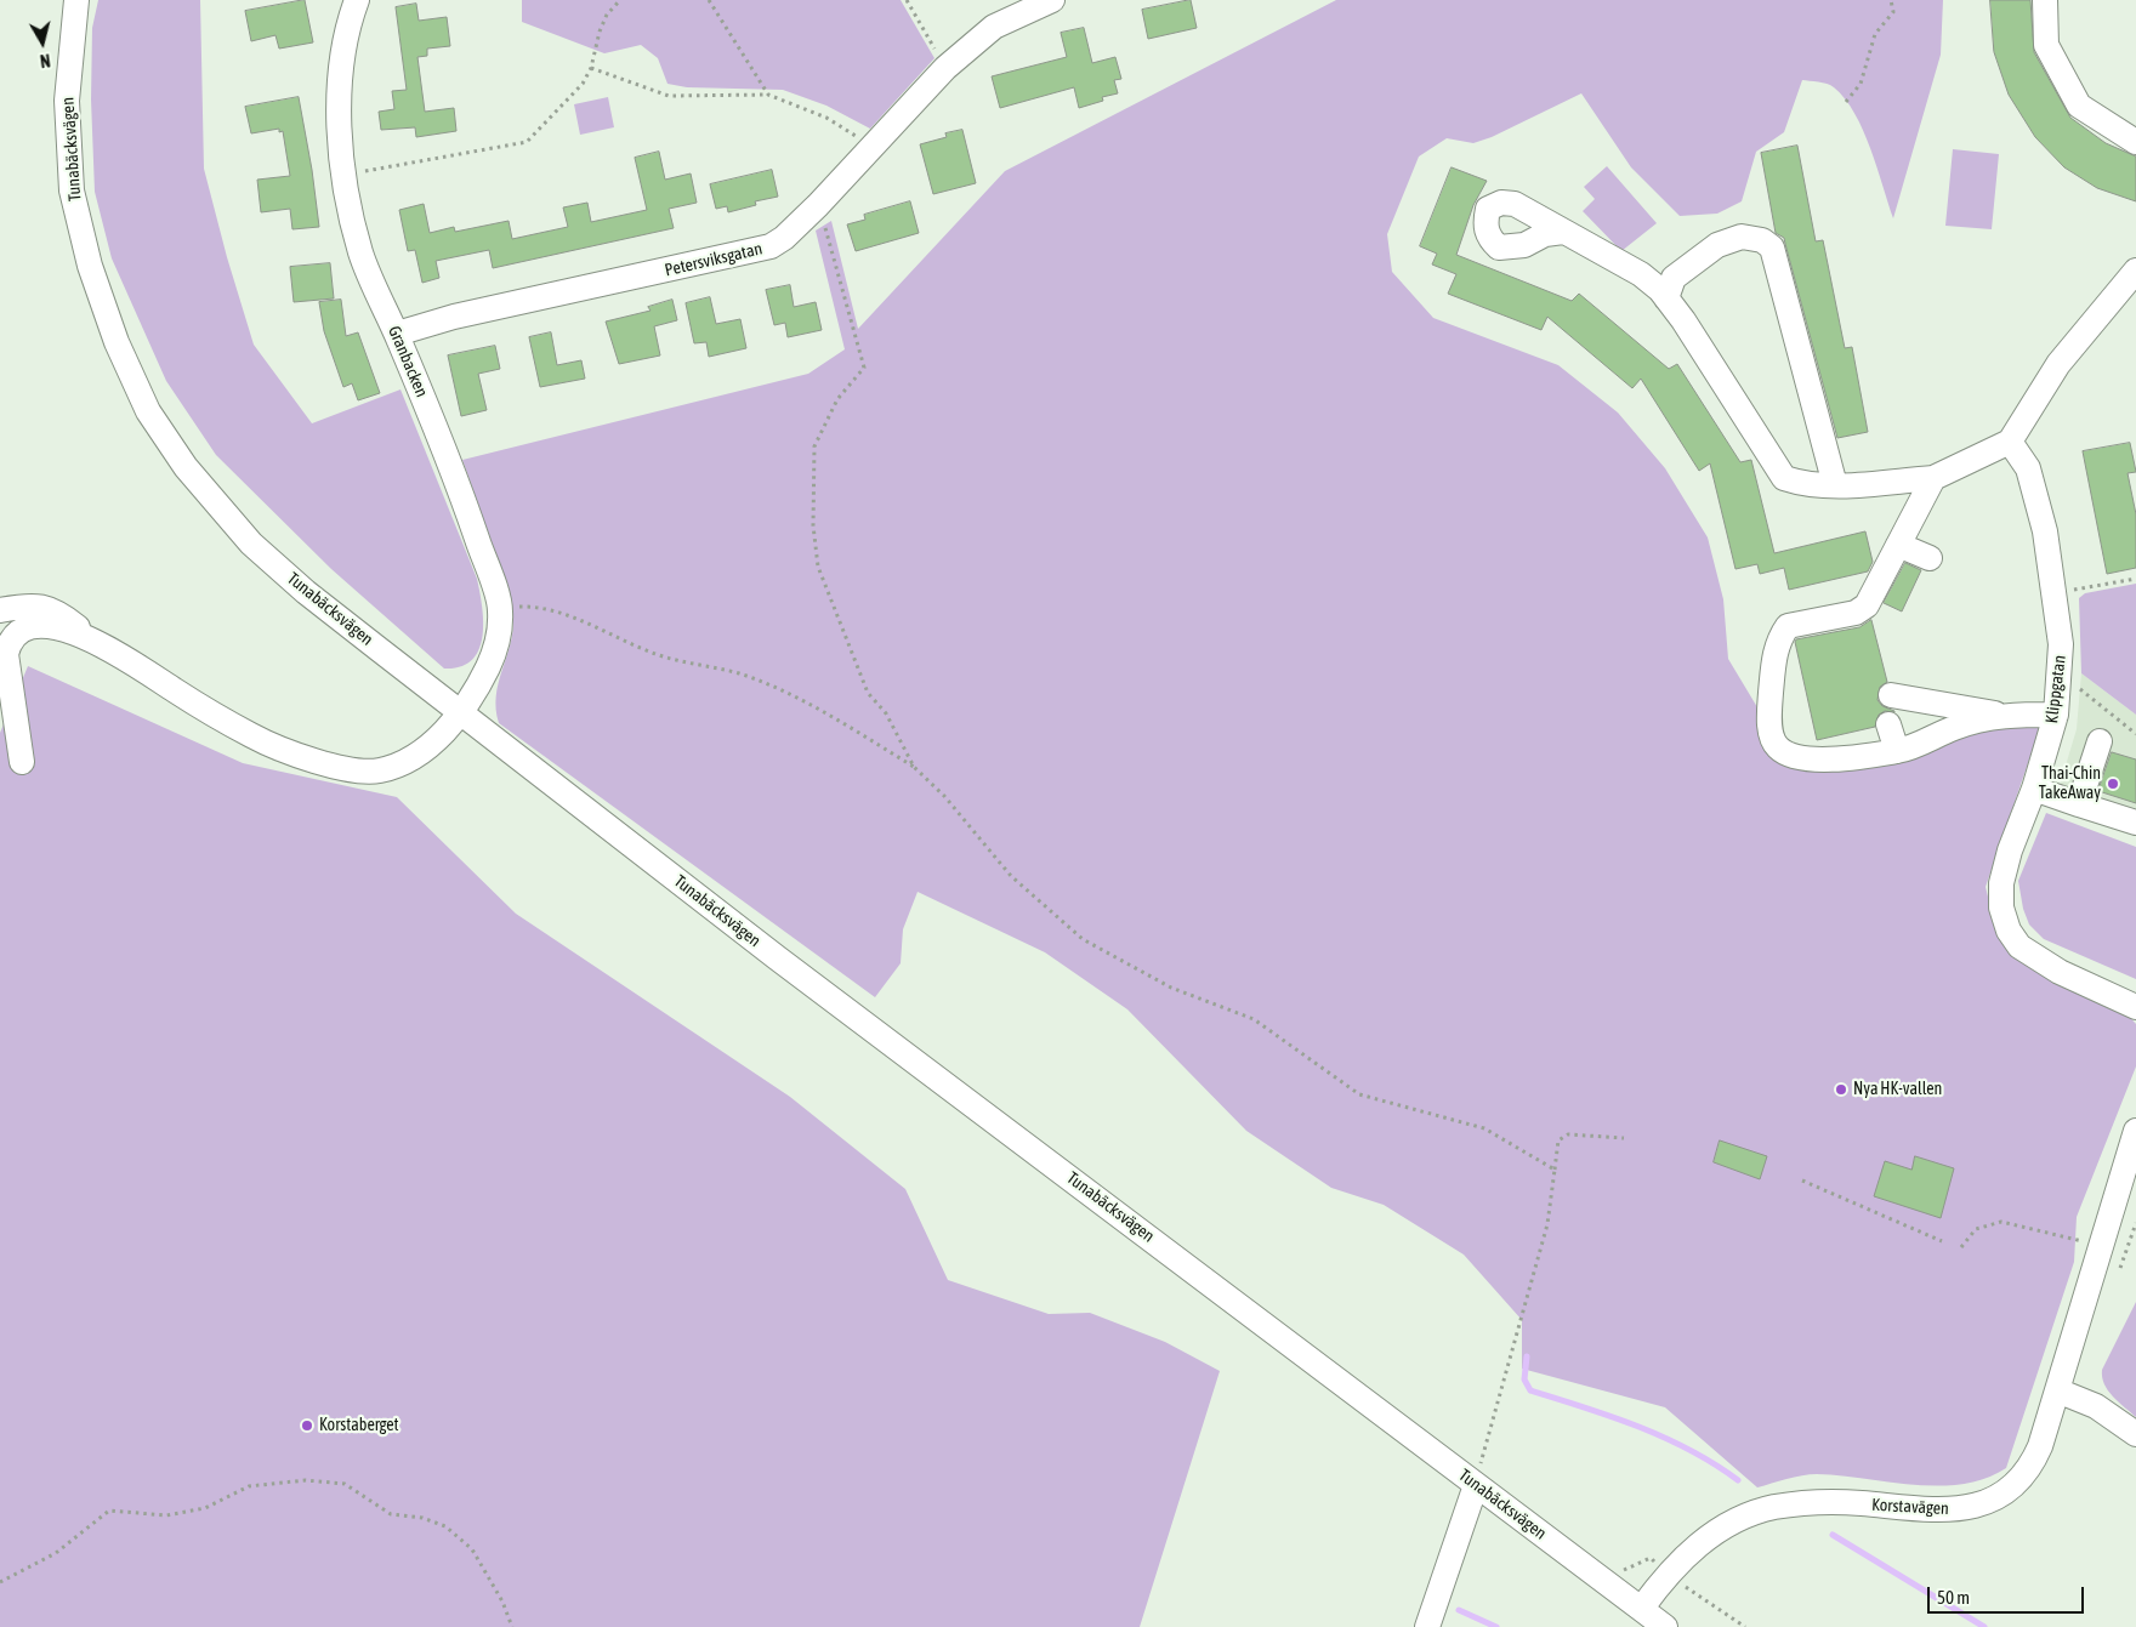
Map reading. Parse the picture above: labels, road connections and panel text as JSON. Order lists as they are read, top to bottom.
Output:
{
  "streets": {
    "street": [
      "Tunabäcksvägen",
      "Petersviksgatan",
      "Granbacken",
      "Klippgatan",
      "Korstavägen"
    ]
  },
  "crossings": [
    ["Tunabäcksvägen", "Granbacken"],
    ["Tunabäcksvägen", "Korstavägen"],
    ["Petersviksgatan", "Granbacken"]
  ],
  "places": ["Thai-Chin TakeAway", "Nya HK-vallen", "Korstaberget"],
  "scale_bar": "50 m",
  "north": "bottom"
}
